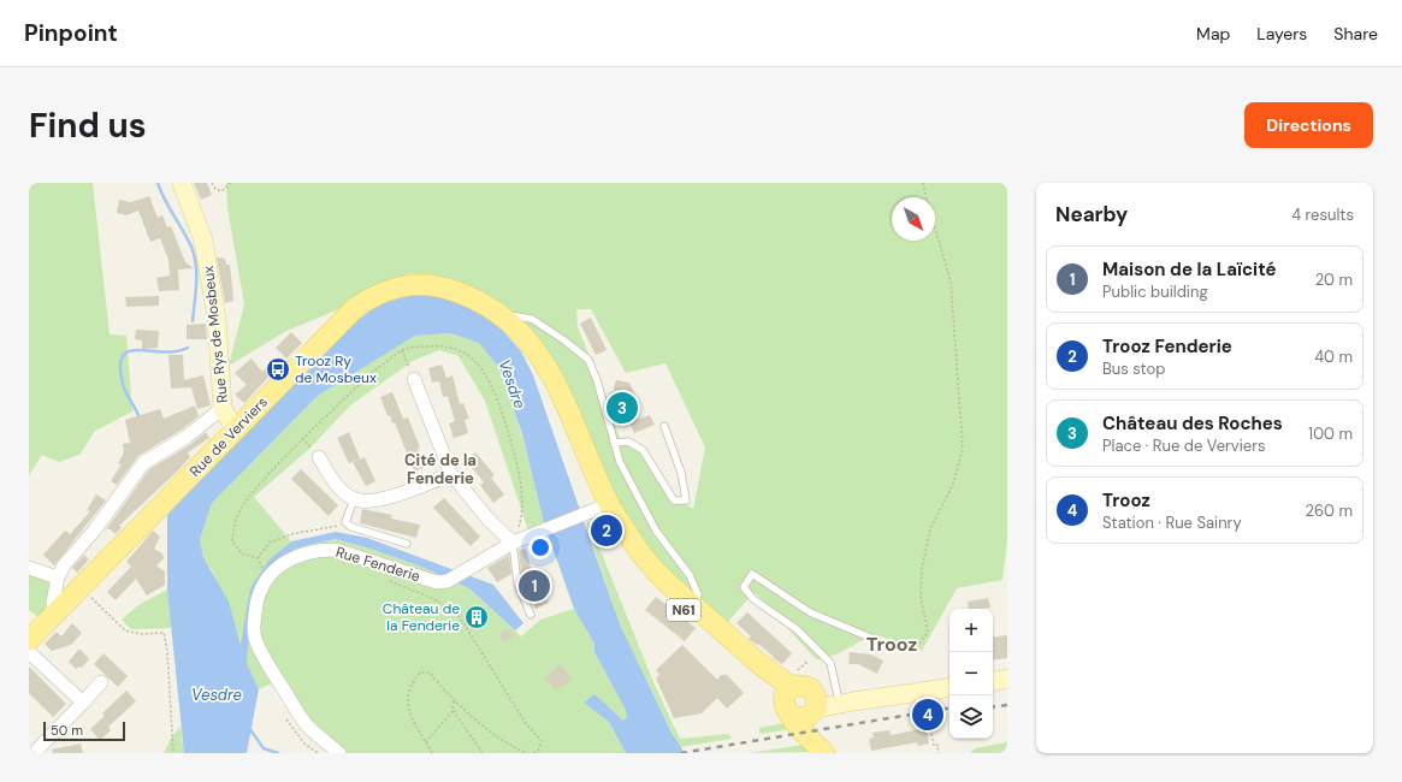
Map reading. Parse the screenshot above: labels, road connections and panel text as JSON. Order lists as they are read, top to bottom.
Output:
{
  "streets": {
    "main road": ["Rue Rys de Mosbeux", "Rue de Verviers", "N61"],
    "street": ["Rue Fenderie"]
  },
  "crossings": [
    ["Rue Rys de Mosbeux", "Rue de Verviers"],
    ["Rue de Verviers", "Rue Fenderie"],
    ["Rue de Verviers", "N61"]
  ],
  "districts": ["Cité de la Fenderie", "Trooz"],
  "water": ["Vesdre"],
  "places": {
    "bus stop": ["Trooz Ry de Mosbeux"],
    "building": ["Château de la Fenderie"]
  },
  "scale_bar": "50 m",
  "north": "bottom right",
  "page": {
    "header": "Pinpoint",
    "nav": ["Map", "Layers", "Share"],
    "buttons": "Directions",
    "title": "Find us",
    "heading": ["Nearby", "4 results"],
    "list": [
      {
        "mark": "1",
        "name": "Maison de la Laïcité",
        "note": "Public building",
        "value": "20 m"
      },
      {
        "mark": "2",
        "name": "Trooz Fenderie",
        "note": "Bus stop",
        "value": "40 m"
      },
      {
        "mark": "3",
        "name": "Château des Roches",
        "note": "Place · Rue de Verviers",
        "value": "100 m"
      },
      {
        "mark": "4",
        "name": "Trooz",
        "note": "Station · Rue Sainry",
        "value": "260 m"
      }
    ],
    "pins": [
      "3",
      "2",
      "1",
      "4"
    ],
    "map_buttons": ["+", "−"],
    "scale": "50 m"
  }
}
